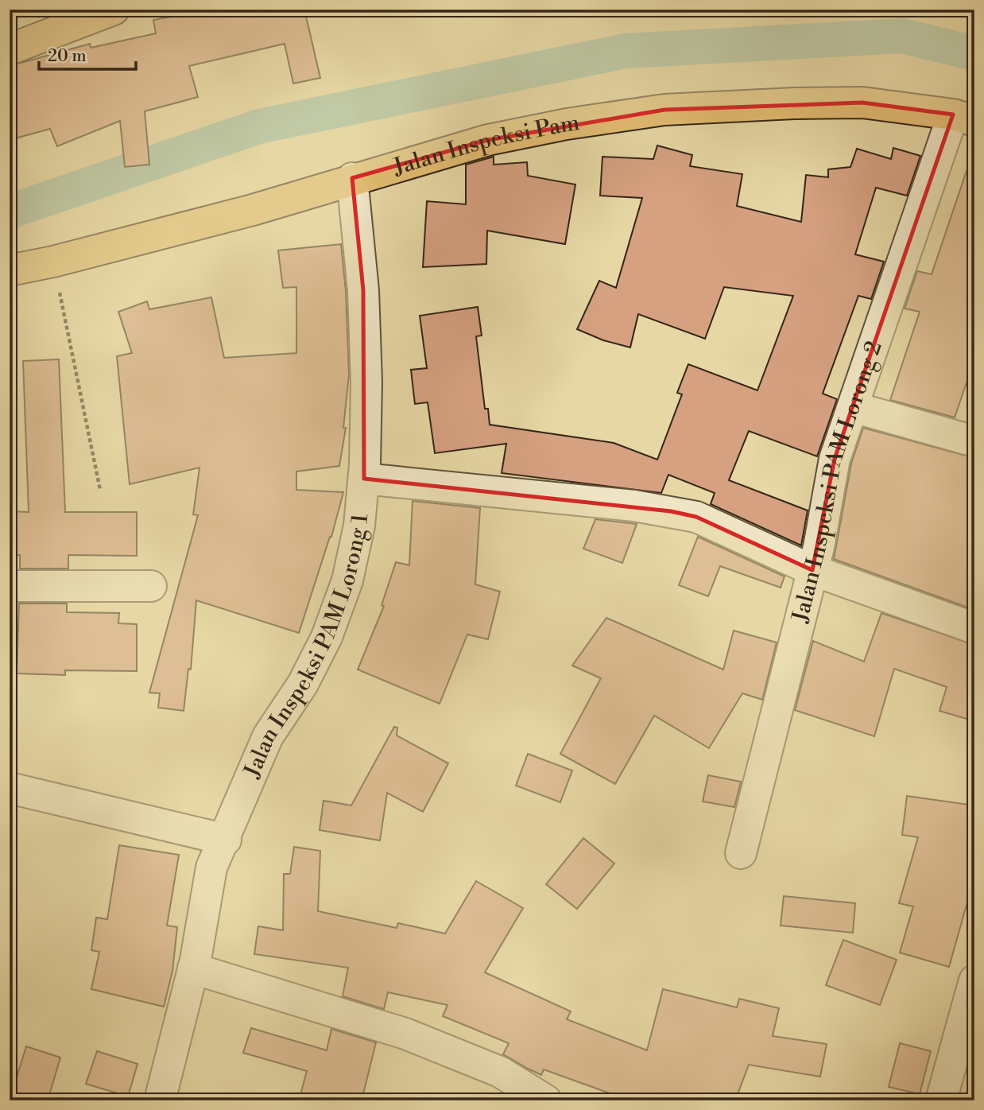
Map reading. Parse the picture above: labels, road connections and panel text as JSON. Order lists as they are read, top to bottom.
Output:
{
  "streets": {
    "main road": ["Jalan Inspeksi Pam"],
    "street": ["Jalan Inspeksi PAM Lorong 2", "Jalan Inspeksi PAM Lorong 1"]
  },
  "crossings": [
    ["Jalan Inspeksi Pam", "Jalan Inspeksi PAM Lorong 2"],
    ["Jalan Inspeksi Pam", "Jalan Inspeksi PAM Lorong 1"]
  ],
  "scale_bar": "20 m"
}
